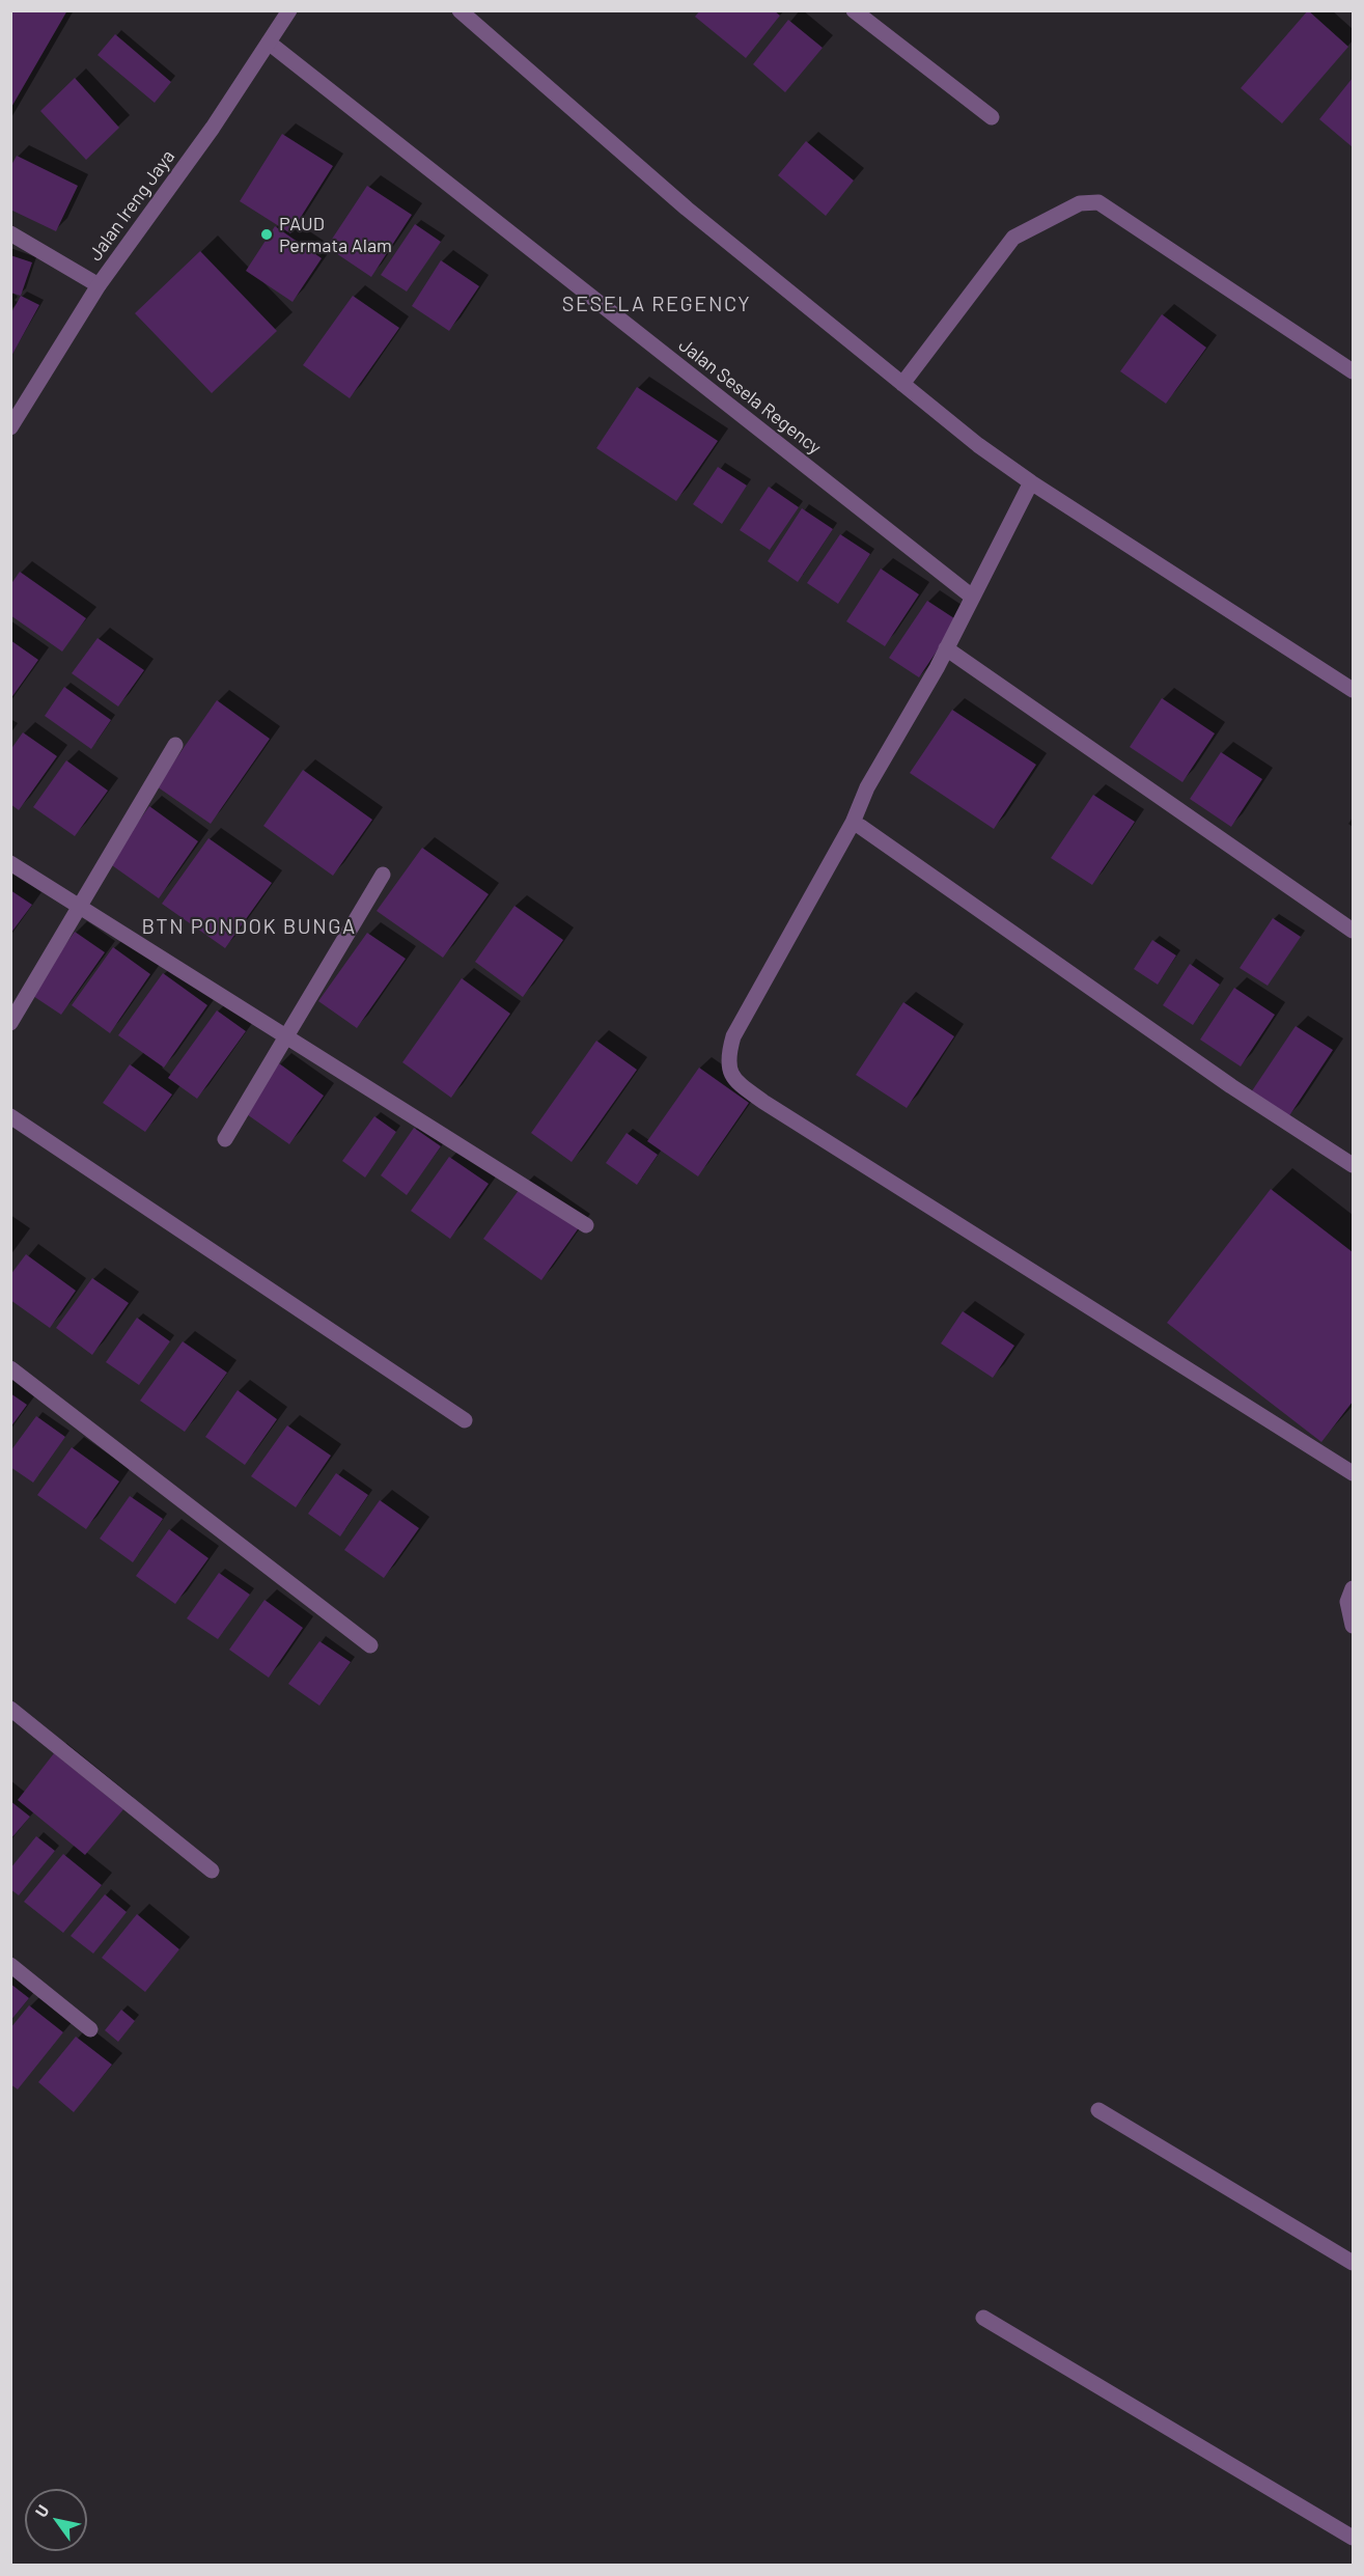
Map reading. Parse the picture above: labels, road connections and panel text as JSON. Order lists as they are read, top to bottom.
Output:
{
  "streets": {
    "street": ["Jalan Ireng Jaya", "Jalan Sesela Regency"]
  },
  "crossings": [
    ["Jalan Ireng Jaya", "Jalan Sesela Regency"]
  ],
  "districts": ["SESELA REGENCY", "BTN PONDOK BUNGA"],
  "places": ["PAUD Permata Alam"],
  "north": "top left"
}
